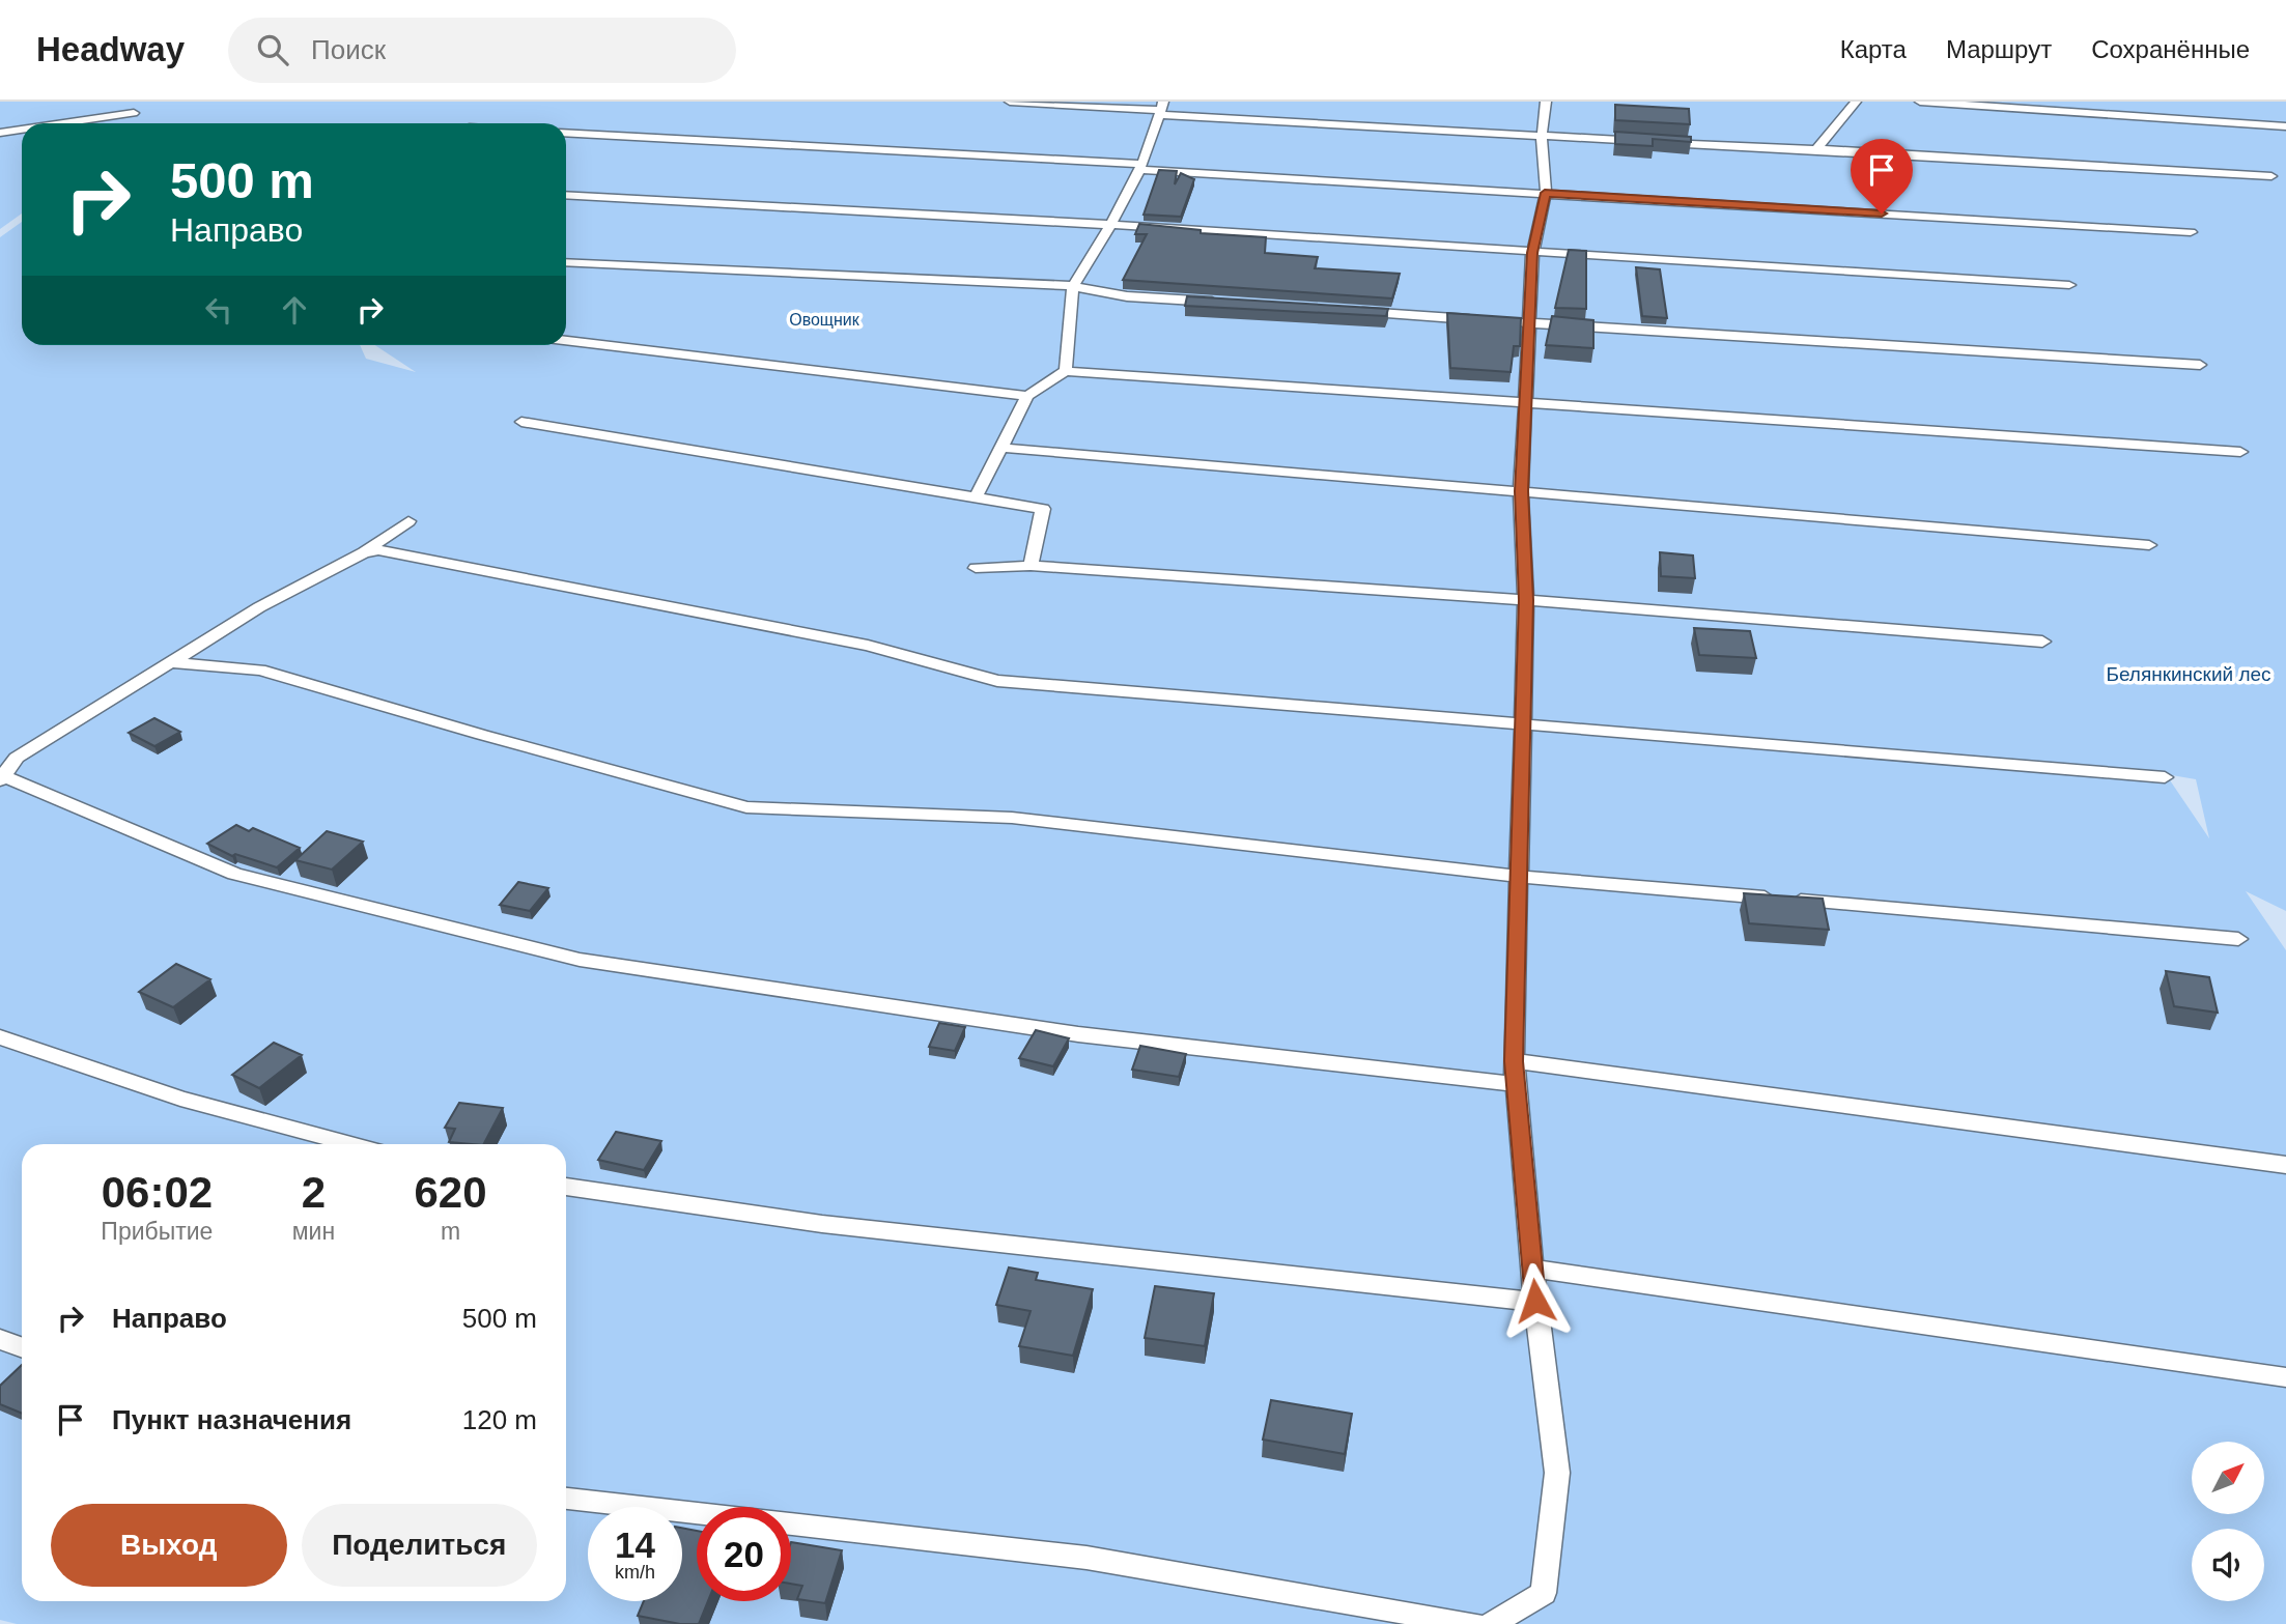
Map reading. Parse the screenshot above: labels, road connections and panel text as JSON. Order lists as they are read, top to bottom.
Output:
{
  "parks": ["Овощник", "Белянкинский лес"],
  "north": "top right",
  "page": {
    "header": "Headway",
    "search": "Поиск",
    "nav": ["Карта", "Маршрут", "Сохранённые"],
    "turn": ["500 m", "Направо"],
    "eta": [
      "06:02",
      "Прибытие",
      "2",
      "мин",
      "620",
      "m"
    ],
    "list": [
      {
        "name": "Направо",
        "value": "500 m"
      },
      {
        "name": "Пункт назначения",
        "value": "120 m"
      }
    ],
    "buttons": ["Выход", "Поделиться"],
    "speed": "14 km/h",
    "limit": "20"
  }
}
